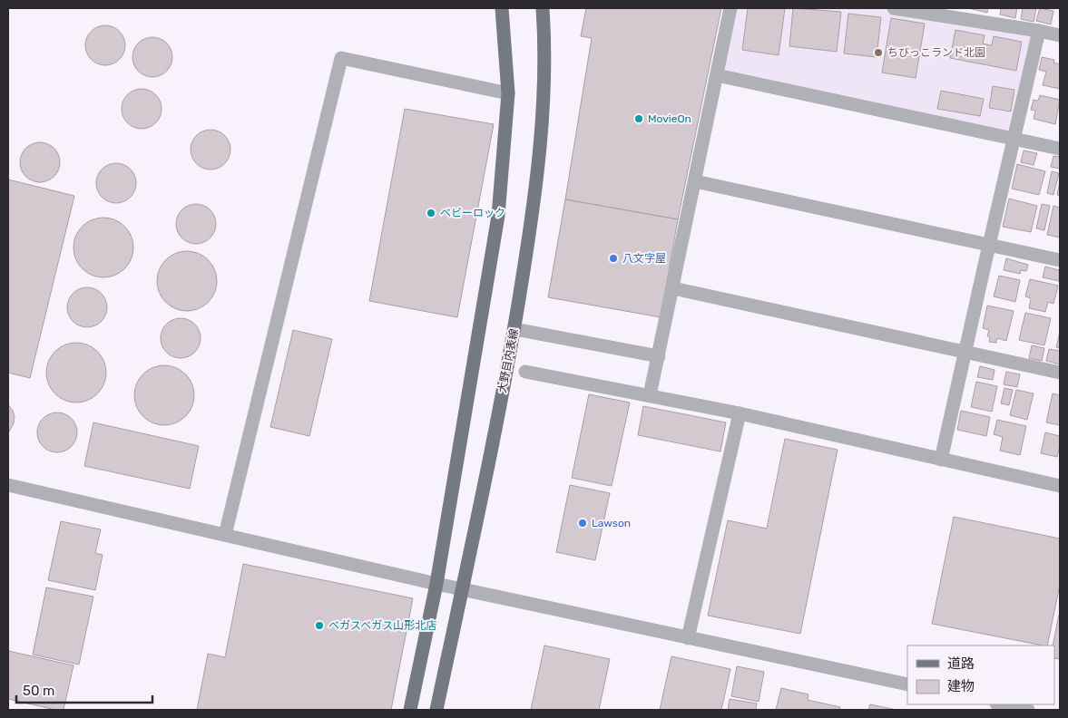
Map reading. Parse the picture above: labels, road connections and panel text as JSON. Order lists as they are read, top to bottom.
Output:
{
  "streets": {
    "main road": ["大野目内表線"]
  },
  "places": [
    "ちびっこランド北園",
    "MovieOn",
    "ベビーロック",
    "八文字屋",
    "Lawson",
    "ベガスベガス山形北店"
  ],
  "legend": ["道路", "建物"],
  "scale_bar": "50 m"
}
